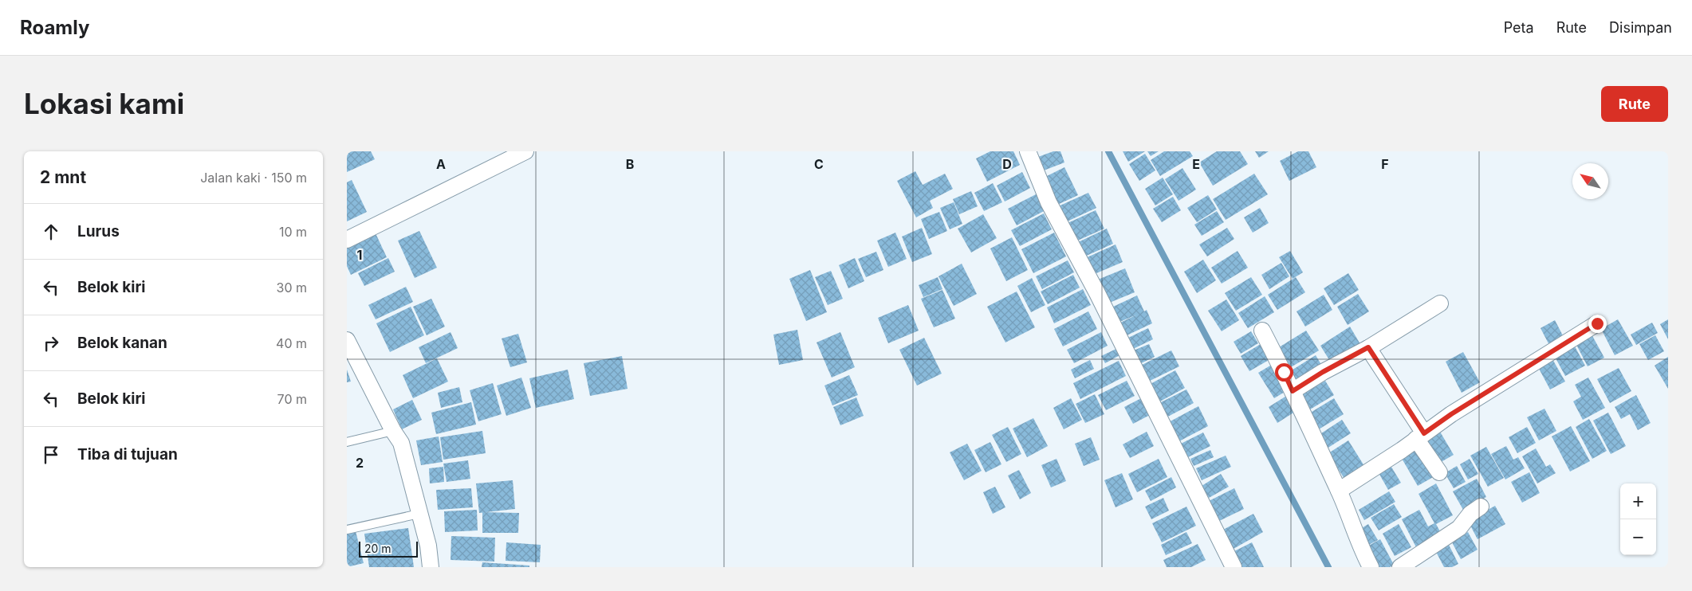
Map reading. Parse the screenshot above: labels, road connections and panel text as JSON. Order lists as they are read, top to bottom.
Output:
{
  "scale_bar": "20 m",
  "north": "top left",
  "page": {
    "header": "Roamly",
    "nav": ["Peta", "Rute", "Disimpan"],
    "buttons": "Rute",
    "title": "Lokasi kami",
    "heading": ["2 mnt", "Jalan kaki · 150 m"],
    "list": [
      ["Lurus", "10 m"],
      ["Belok kiri", "30 m"],
      ["Belok kanan", "40 m"],
      ["Belok kiri", "70 m"],
      "Tiba di tujuan"
    ],
    "map_buttons": ["+", "−"],
    "scale": "20 m"
  },
  "grid": {
    "columns": [
      "A",
      "B",
      "C",
      "D",
      "E",
      "F"
    ],
    "rows": ["1", "2"]
  }
}
